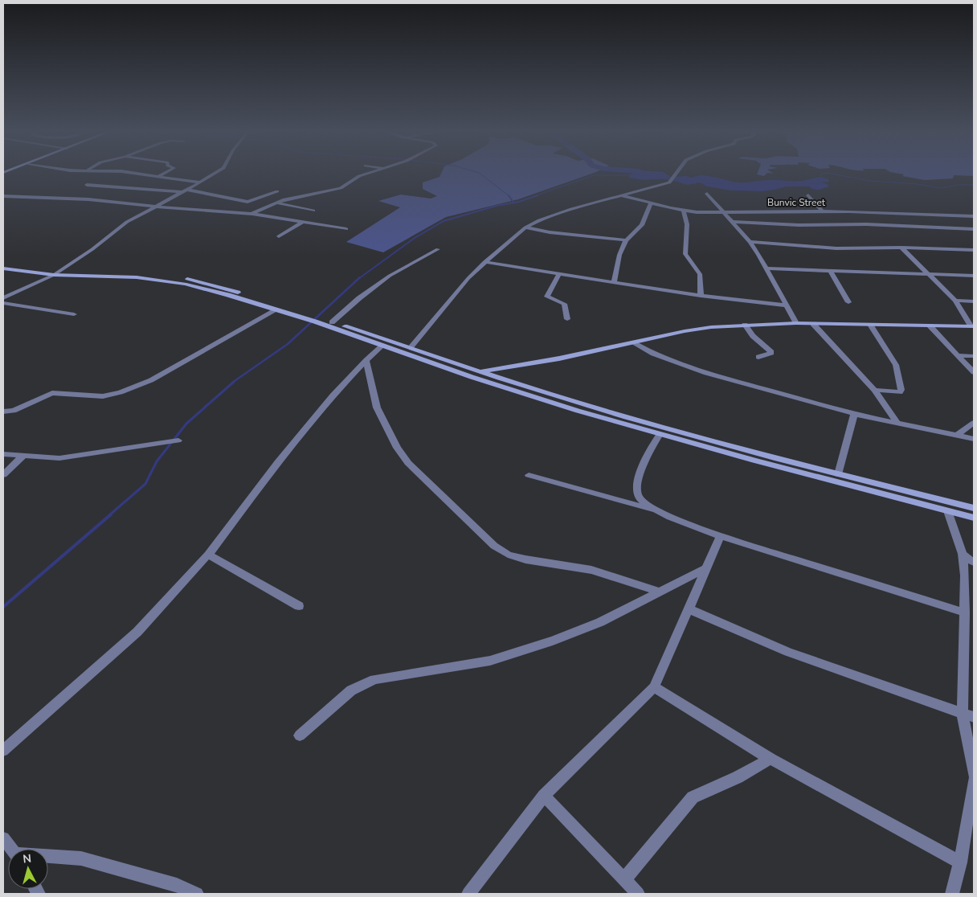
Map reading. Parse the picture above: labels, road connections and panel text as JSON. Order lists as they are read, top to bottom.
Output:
{
  "streets": {
    "street": ["Bunvic Street"]
  },
  "north": "top"
}
